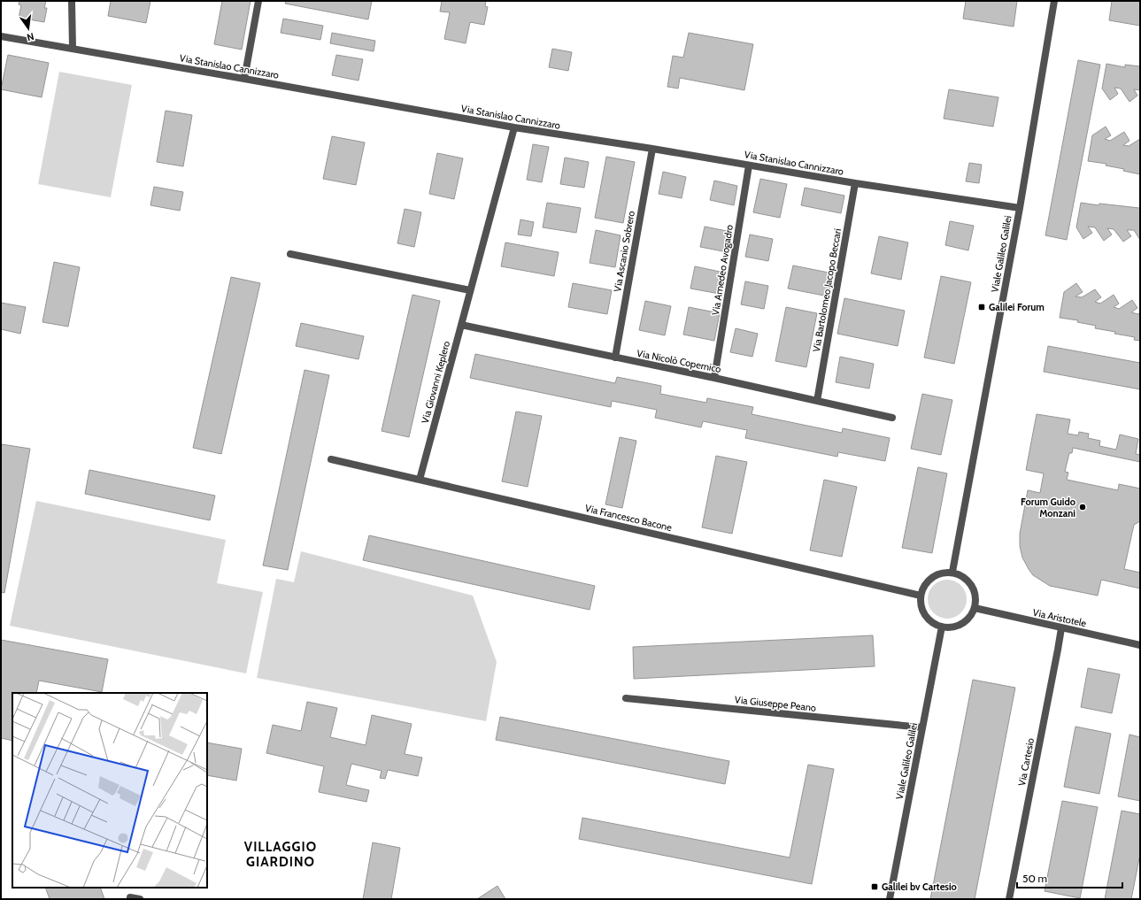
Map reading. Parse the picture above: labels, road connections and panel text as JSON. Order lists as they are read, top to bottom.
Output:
{
  "streets": {
    "street": [
      "Via Stanislao Cannizzaro",
      "Via Ascanio Sobrero",
      "Viale Galileo Galilei",
      "Via Amedeo Avogadro",
      "Via Bartolomeo Jacopo Beccari",
      "Via Nicolò Copernico",
      "Via Giovanni Keplero",
      "Via Francesco Bacone",
      "Via Aristotele",
      "Via Giuseppe Peano",
      "Via Cartesio"
    ]
  },
  "crossings": [
    ["Via Stanislao Cannizzaro", "Via Ascanio Sobrero"],
    ["Via Stanislao Cannizzaro", "Viale Galileo Galilei"],
    ["Via Stanislao Cannizzaro", "Via Amedeo Avogadro"],
    ["Via Stanislao Cannizzaro", "Via Bartolomeo Jacopo Beccari"],
    ["Via Stanislao Cannizzaro", "Via Giovanni Keplero"],
    ["Via Ascanio Sobrero", "Via Nicolò Copernico"],
    ["Viale Galileo Galilei", "Via Francesco Bacone"],
    ["Viale Galileo Galilei", "Via Aristotele"],
    ["Viale Galileo Galilei", "Via Giuseppe Peano"],
    ["Via Amedeo Avogadro", "Via Nicolò Copernico"],
    ["Via Bartolomeo Jacopo Beccari", "Via Nicolò Copernico"],
    ["Via Nicolò Copernico", "Via Giovanni Keplero"],
    ["Via Giovanni Keplero", "Via Francesco Bacone"],
    ["Via Francesco Bacone", "Via Aristotele"],
    ["Via Aristotele", "Via Cartesio"]
  ],
  "districts": ["VILLAGGIO GIARDINO"],
  "places": {
    "transit": ["Galilei Forum", "Galilei bv Cartesio"],
    "other": ["Forum Guido Monzani"]
  },
  "scale_bar": "50 m",
  "north": "bottom"
}
